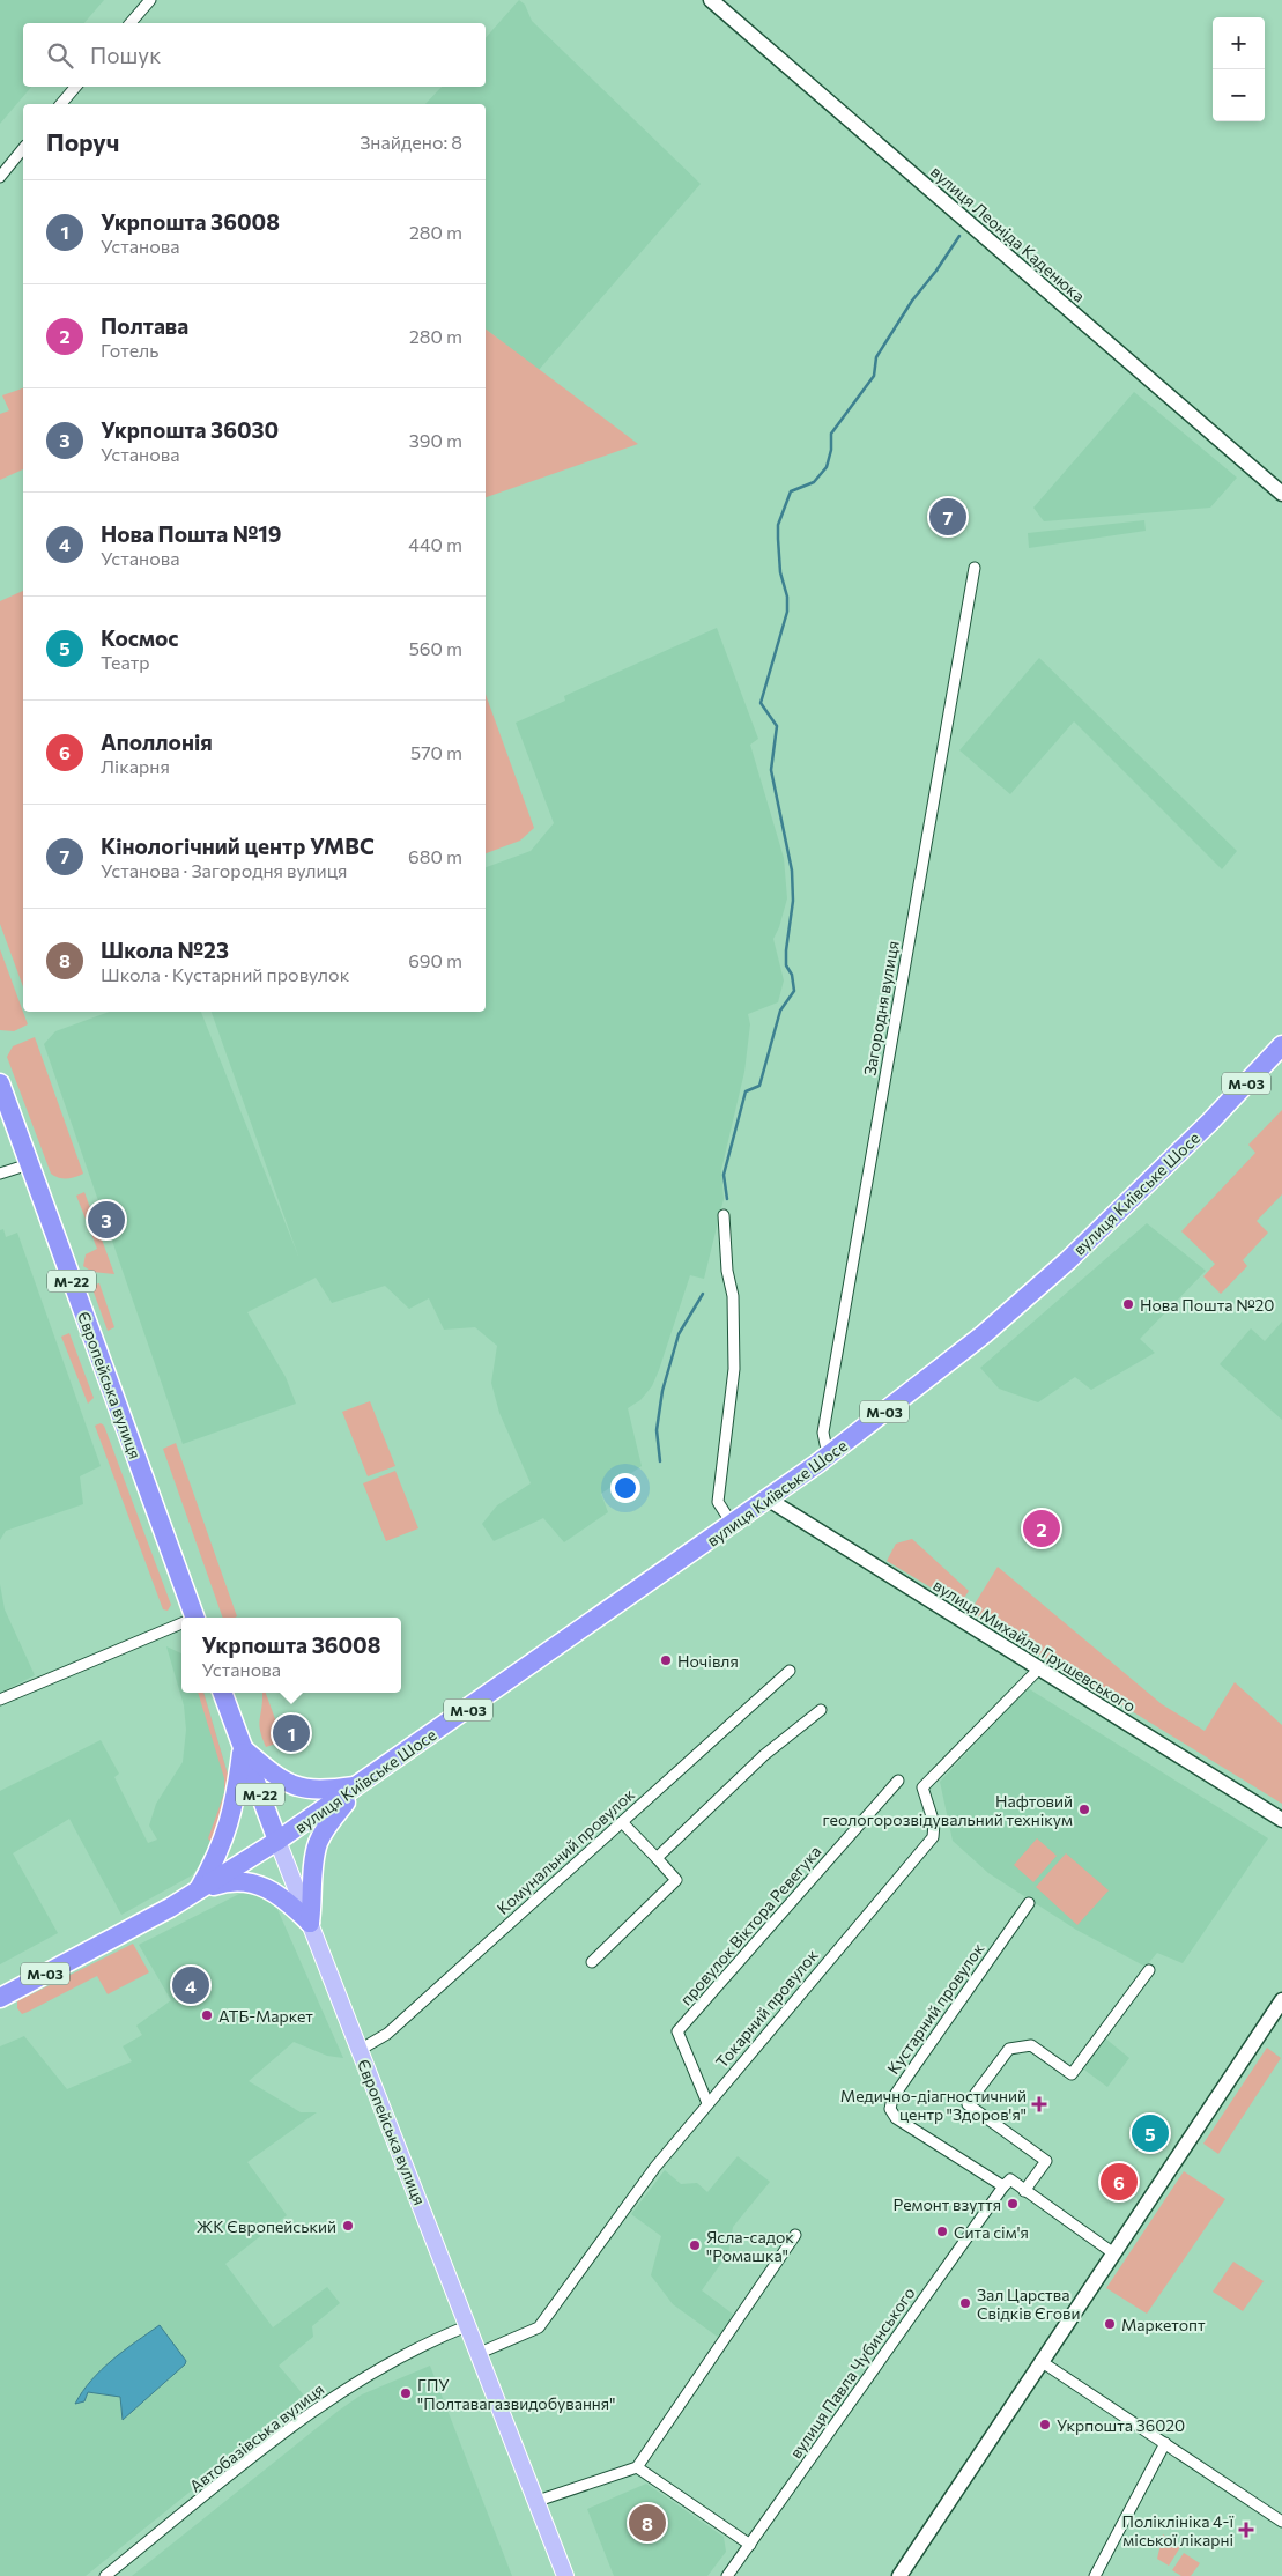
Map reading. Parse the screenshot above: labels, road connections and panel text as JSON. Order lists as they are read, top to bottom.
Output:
{
  "streets": {
    "highway": [
      "М-03",
      "вулиця Київське Шосе",
      "М-22",
      "Європейська вулиця"
    ],
    "street": [
      "вулиця Леоніда Каденюка",
      "Загородня вулиця",
      "вулиця Михайла Грушевського",
      "Комунальний провулок",
      "провулок Віктора Ревегука",
      "Токарний провулок",
      "Кустарний провулок",
      "вулиця Павла Чубинського",
      "Автобазівська вулиця"
    ]
  },
  "crossings": [
    ["Загородня вулиця", "вулиця Київське Шосе"],
    ["М-03", "вулиця Київське Шосе"],
    ["вулиця Київське Шосе", "Європейська вулиця"],
    ["вулиця Київське Шосе", "вулиця Михайла Грушевського"],
    ["Європейська вулиця", "Комунальний провулок"],
    ["Європейська вулиця", "Токарний провулок"],
    ["Європейська вулиця", "Автобазівська вулиця"],
    ["вулиця Михайла Грушевського", "Токарний провулок"],
    ["провулок Віктора Ревегука", "Токарний провулок"],
    ["Кустарний провулок", "вулиця Павла Чубинського"]
  ],
  "places": {
    "other": [
      "Нова Пошта №20",
      "Ночівля",
      "Нафтовий геологорозвідувальний технікум",
      "АТБ-Маркет",
      "Ремонт взуття",
      "ЖК Європейський",
      "Сита сім'я",
      "Ясла-садок \"Ромашка\"",
      "Зал Царства Cвідків Єгови",
      "Маркетопт",
      "ГПУ \"Полтавагазвидобування\"",
      "Укрпошта 36020"
    ],
    "health": ["Медично-діагностичний центр \"Здоров'я\"", "Поліклініка 4-ї міської лікарні"]
  },
  "page": {
    "map_buttons": ["+", "−"],
    "search": "Пошук",
    "heading": ["Поруч", "Знайдено: 8"],
    "list": [
      {
        "mark": "1",
        "name": "Укрпошта 36008",
        "note": "Установа",
        "value": "280 m"
      },
      {
        "mark": "2",
        "name": "Полтава",
        "note": "Готель",
        "value": "280 m"
      },
      {
        "mark": "3",
        "name": "Укрпошта 36030",
        "note": "Установа",
        "value": "390 m"
      },
      {
        "mark": "4",
        "name": "Нова Пошта №19",
        "note": "Установа",
        "value": "440 m"
      },
      {
        "mark": "5",
        "name": "Космос",
        "note": "Театр",
        "value": "560 m"
      },
      {
        "mark": "6",
        "name": "Аполлонія",
        "note": "Лікарня",
        "value": "570 m"
      },
      {
        "mark": "7",
        "name": "Кінологічний центр УМВС",
        "note": "Установа · Загородня вулиця",
        "value": "680 m"
      },
      {
        "mark": "8",
        "name": "Школа №23",
        "note": "Школа · Кустарний провулок",
        "value": "690 m"
      }
    ],
    "pins": [
      "7",
      "3",
      "2",
      "1",
      "4",
      "5",
      "6",
      "8"
    ],
    "popup": ["Укрпошта 36008", "Установа"]
  }
}
